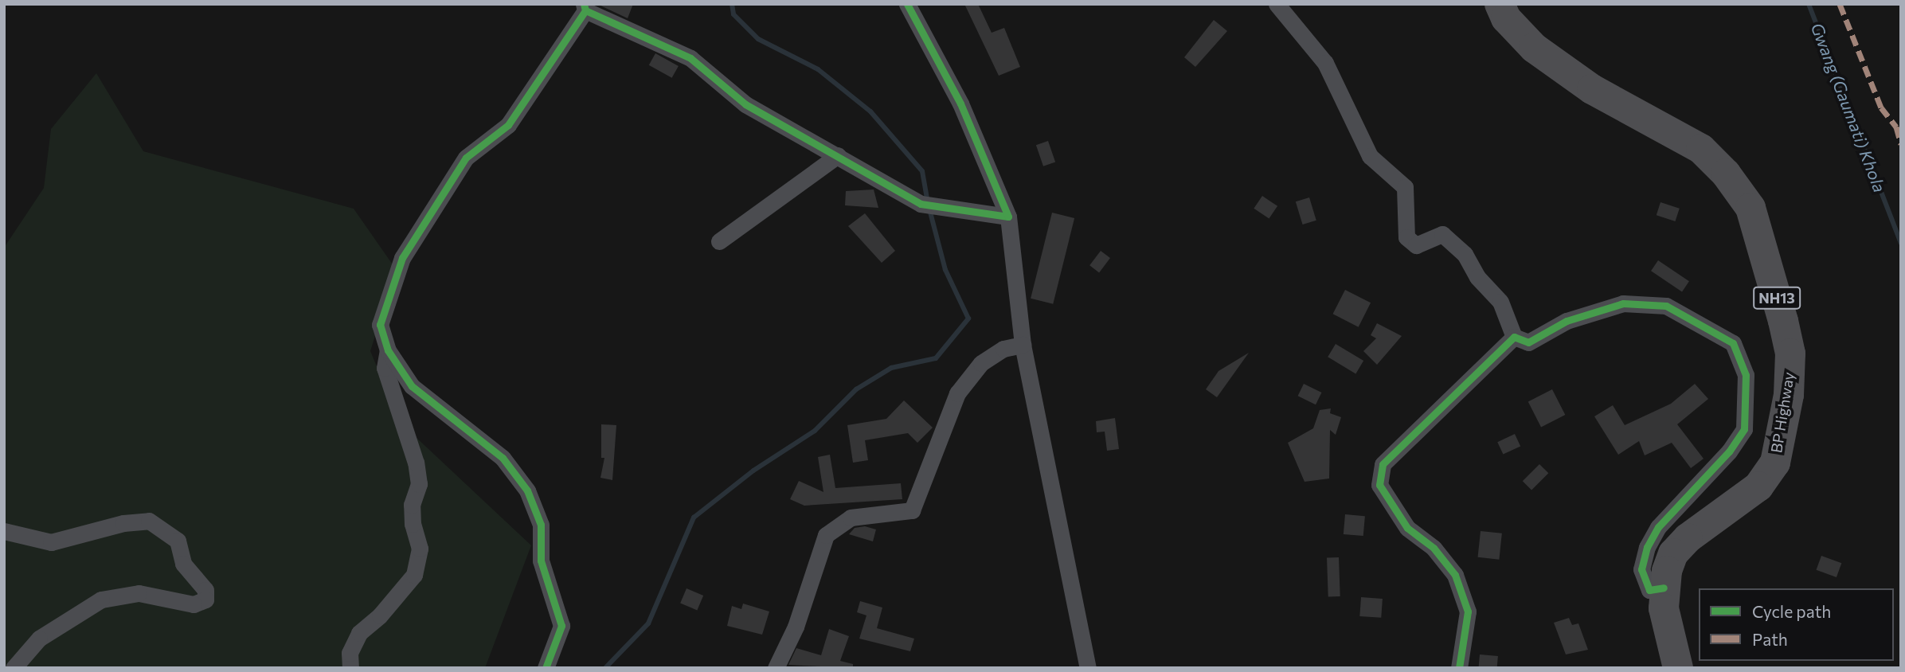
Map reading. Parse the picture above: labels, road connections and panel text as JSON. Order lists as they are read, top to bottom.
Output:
{
  "streets": {
    "highway": ["NH13", "BP Highway"]
  },
  "water": ["Gwang (Gaumati) Khola"],
  "legend": ["Cycle path", "Path"]
}
